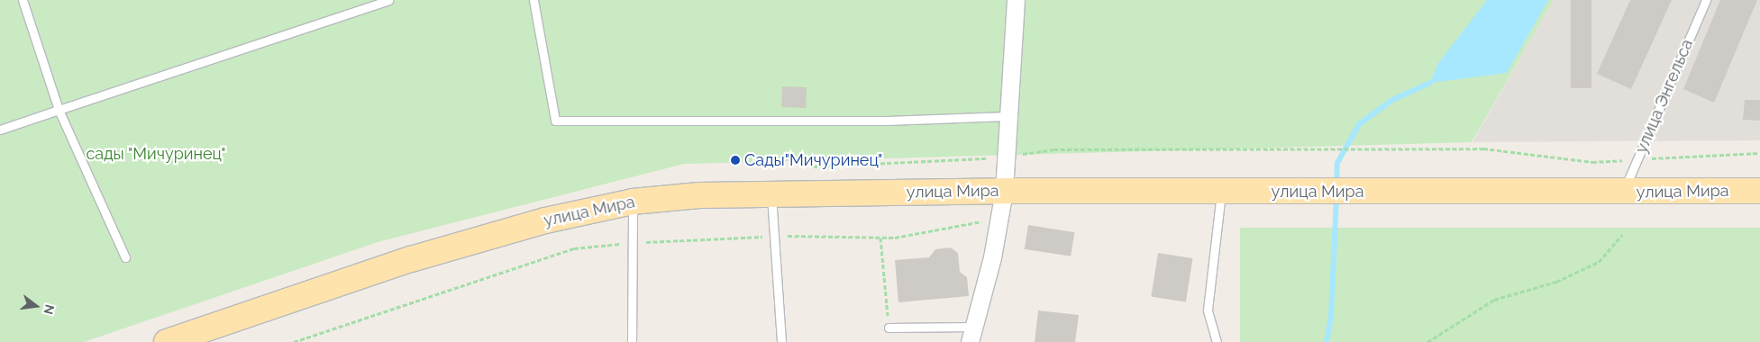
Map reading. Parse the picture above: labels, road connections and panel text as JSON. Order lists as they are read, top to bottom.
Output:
{
  "streets": {
    "main road": ["улица Мира"],
    "lane": ["улица Энгельса"]
  },
  "crossings": [
    ["улица Энгельса", "улица Мира"]
  ],
  "parks": ["сады \"Мичуринец\""],
  "places": ["Сады\"Мичуринец\""],
  "north": "right"
}
